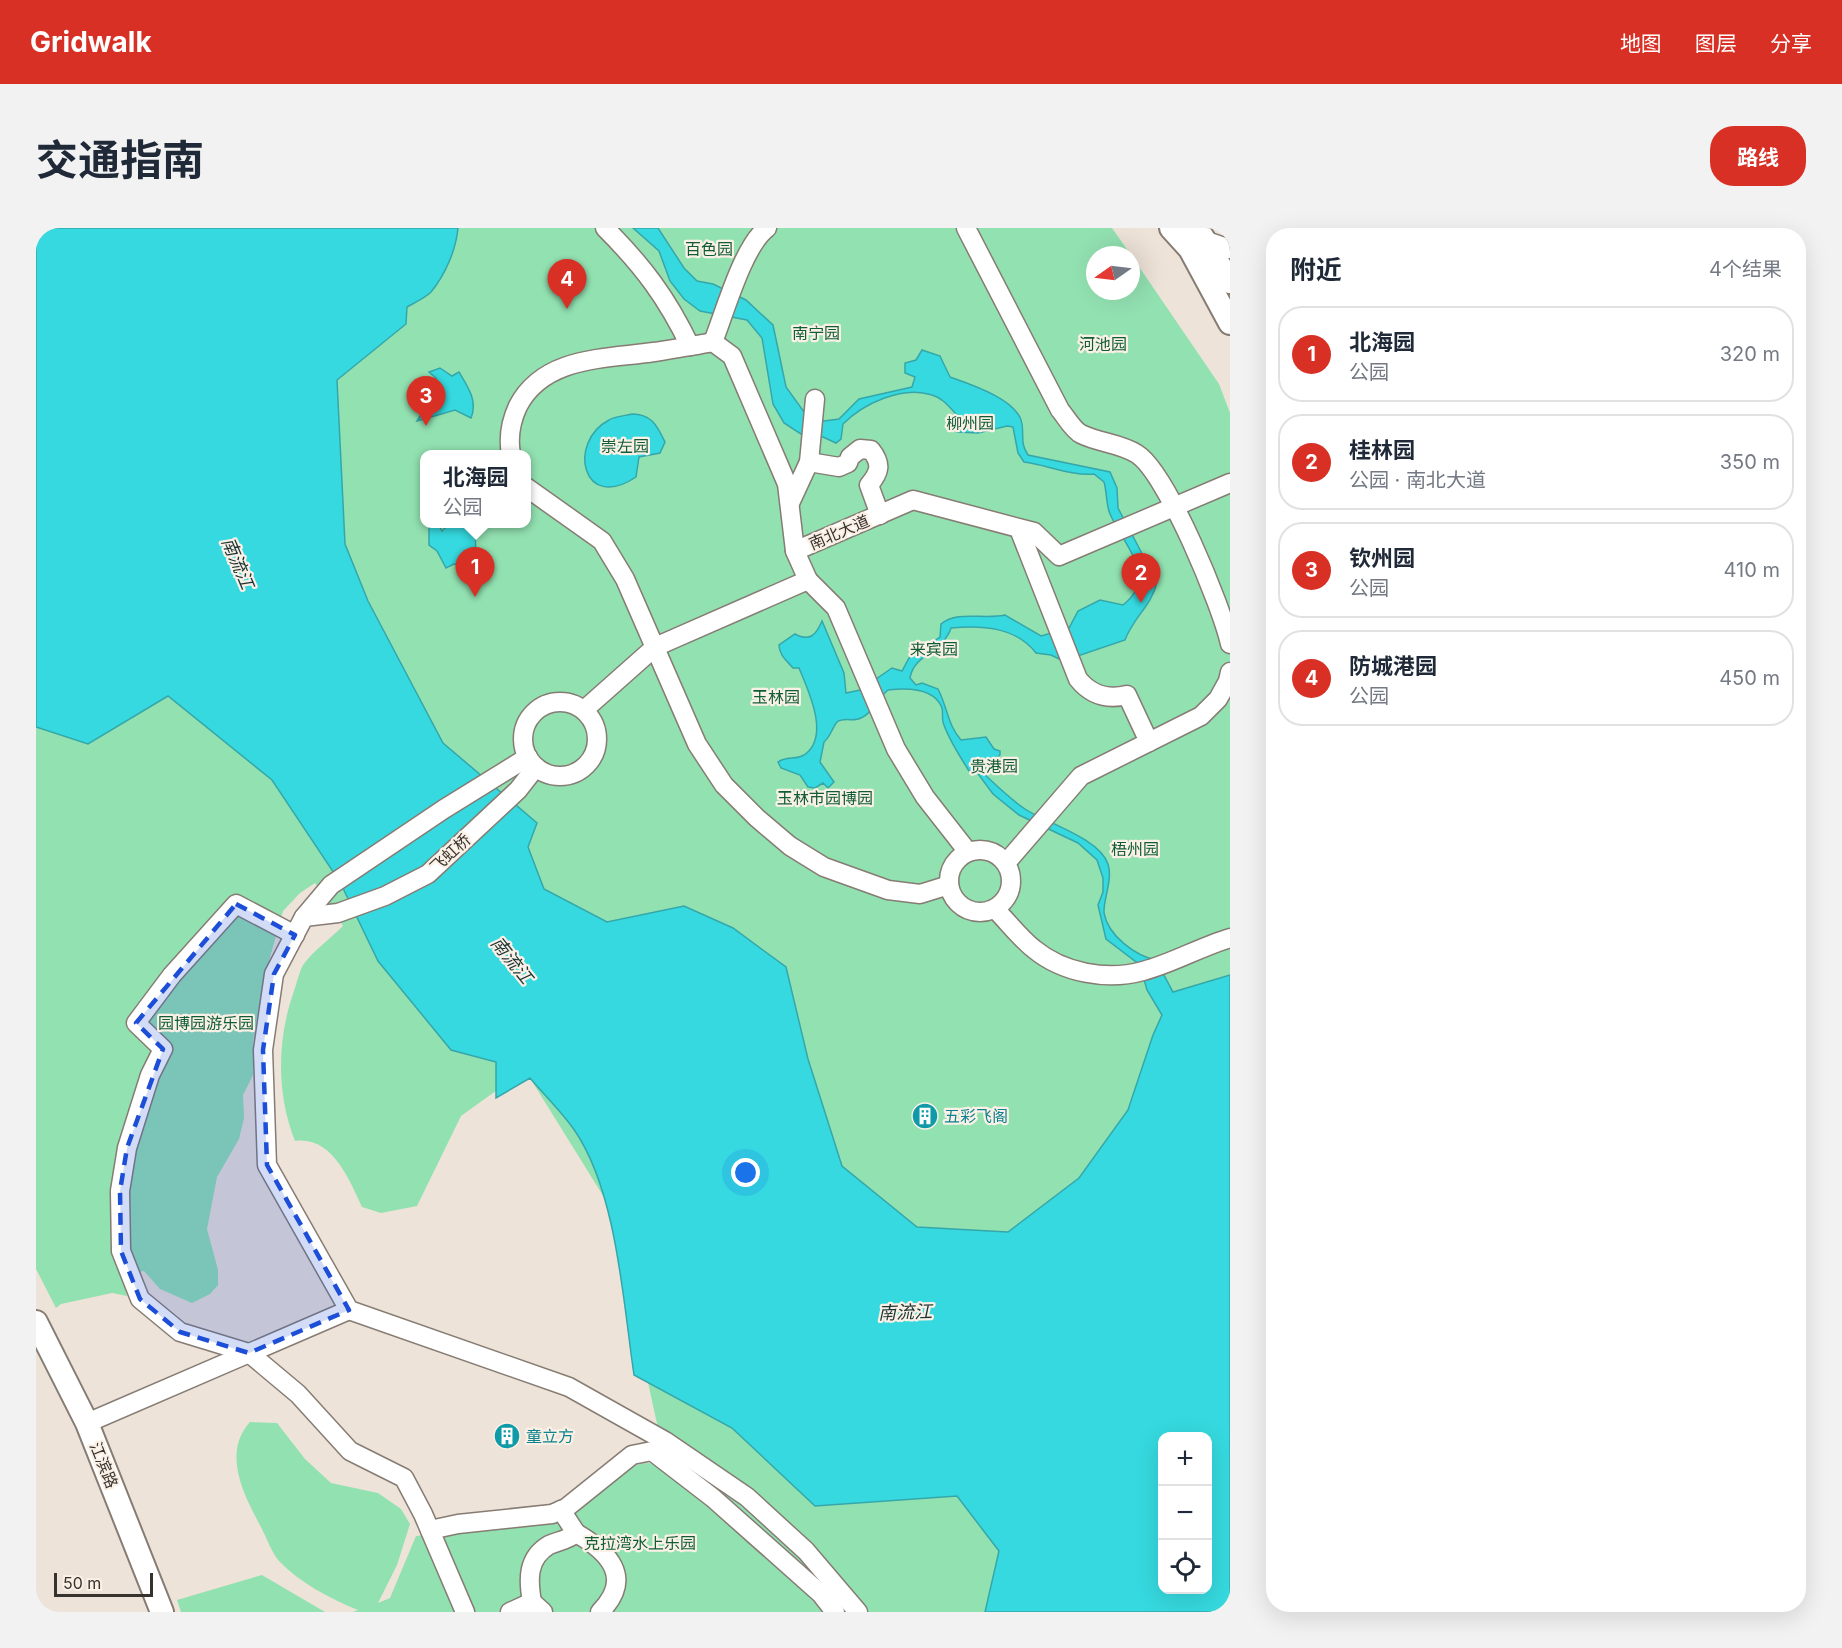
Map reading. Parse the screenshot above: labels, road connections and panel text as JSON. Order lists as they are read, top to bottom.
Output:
{
  "streets": {
    "main road": ["江滨路"],
    "street": ["南北大道", "飞虹桥"]
  },
  "water": ["南流江"],
  "parks": [
    "百色园",
    "南宁园",
    "河池园",
    "柳州园",
    "崇左园",
    "来宾园",
    "玉林园",
    "贵港园",
    "玉林市园博园",
    "梧州园",
    "园博园游乐园",
    "克拉湾水上乐园"
  ],
  "places": {
    "building": ["五彩飞阁", "童立方"]
  },
  "scale_bar": "50 m",
  "north": "left",
  "page": {
    "header": "Gridwalk",
    "nav": ["地图", "图层", "分享"],
    "title": "交通指南",
    "buttons": "路线",
    "heading": ["附近", "4个结果"],
    "pins": [
      "4",
      "3",
      "1",
      "2"
    ],
    "list": [
      {
        "mark": "1",
        "name": "北海园",
        "note": "公园",
        "value": "320 m"
      },
      {
        "mark": "2",
        "name": "桂林园",
        "note": "公园 · 南北大道",
        "value": "350 m"
      },
      {
        "mark": "3",
        "name": "钦州园",
        "note": "公园",
        "value": "410 m"
      },
      {
        "mark": "4",
        "name": "防城港园",
        "note": "公园",
        "value": "450 m"
      }
    ],
    "popup": ["北海园", "公园"],
    "map_buttons": ["+", "−"],
    "scale": "50 m"
  }
}
